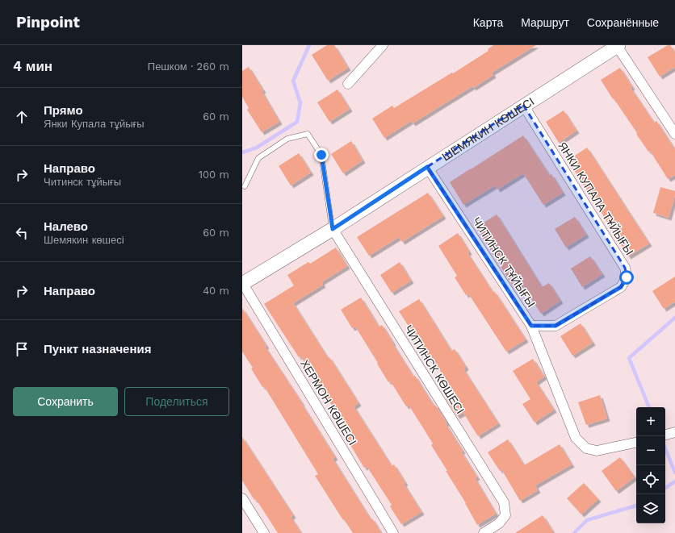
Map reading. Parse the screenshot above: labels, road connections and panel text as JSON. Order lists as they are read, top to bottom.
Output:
{
  "streets": {
    "main road": ["ШЕМЯКИН КӨШЕСІ"],
    "street": [
      "ЯНКИ КУПАЛА ТҰЙЫҒЫ",
      "ЧИТИНСК ТҰЙЫҒЫ",
      "ЧИТИНСК КӨШЕСІ",
      "ХЕРМОН КӨШЕСІ"
    ]
  },
  "crossings": [
    ["ШЕМЯКИН КӨШЕСІ", "ЯНКИ КУПАЛА ТҰЙЫҒЫ"],
    ["ШЕМЯКИН КӨШЕСІ", "ЧИТИНСК ТҰЙЫҒЫ"],
    ["ШЕМЯКИН КӨШЕСІ", "ЧИТИНСК КӨШЕСІ"],
    ["ШЕМЯКИН КӨШЕСІ", "ХЕРМОН КӨШЕСІ"],
    ["ЯНКИ КУПАЛА ТҰЙЫҒЫ", "ЧИТИНСК ТҰЙЫҒЫ"]
  ],
  "page": {
    "header": "Pinpoint",
    "nav": ["Карта", "Маршрут", "Сохранённые"],
    "heading": ["4 мин", "Пешком · 260 m"],
    "list": [
      ["Прямо", "Янки Купала тұйығы", "60 m"],
      ["Направо", "Читинск тұйығы", "100 m"],
      ["Налево", "Шемякин көшесі", "60 m"],
      ["Направо", "40 m"],
      "Пункт назначения"
    ],
    "buttons": ["Сохранить", "Поделиться"],
    "map_buttons": ["+", "−"]
  }
}
